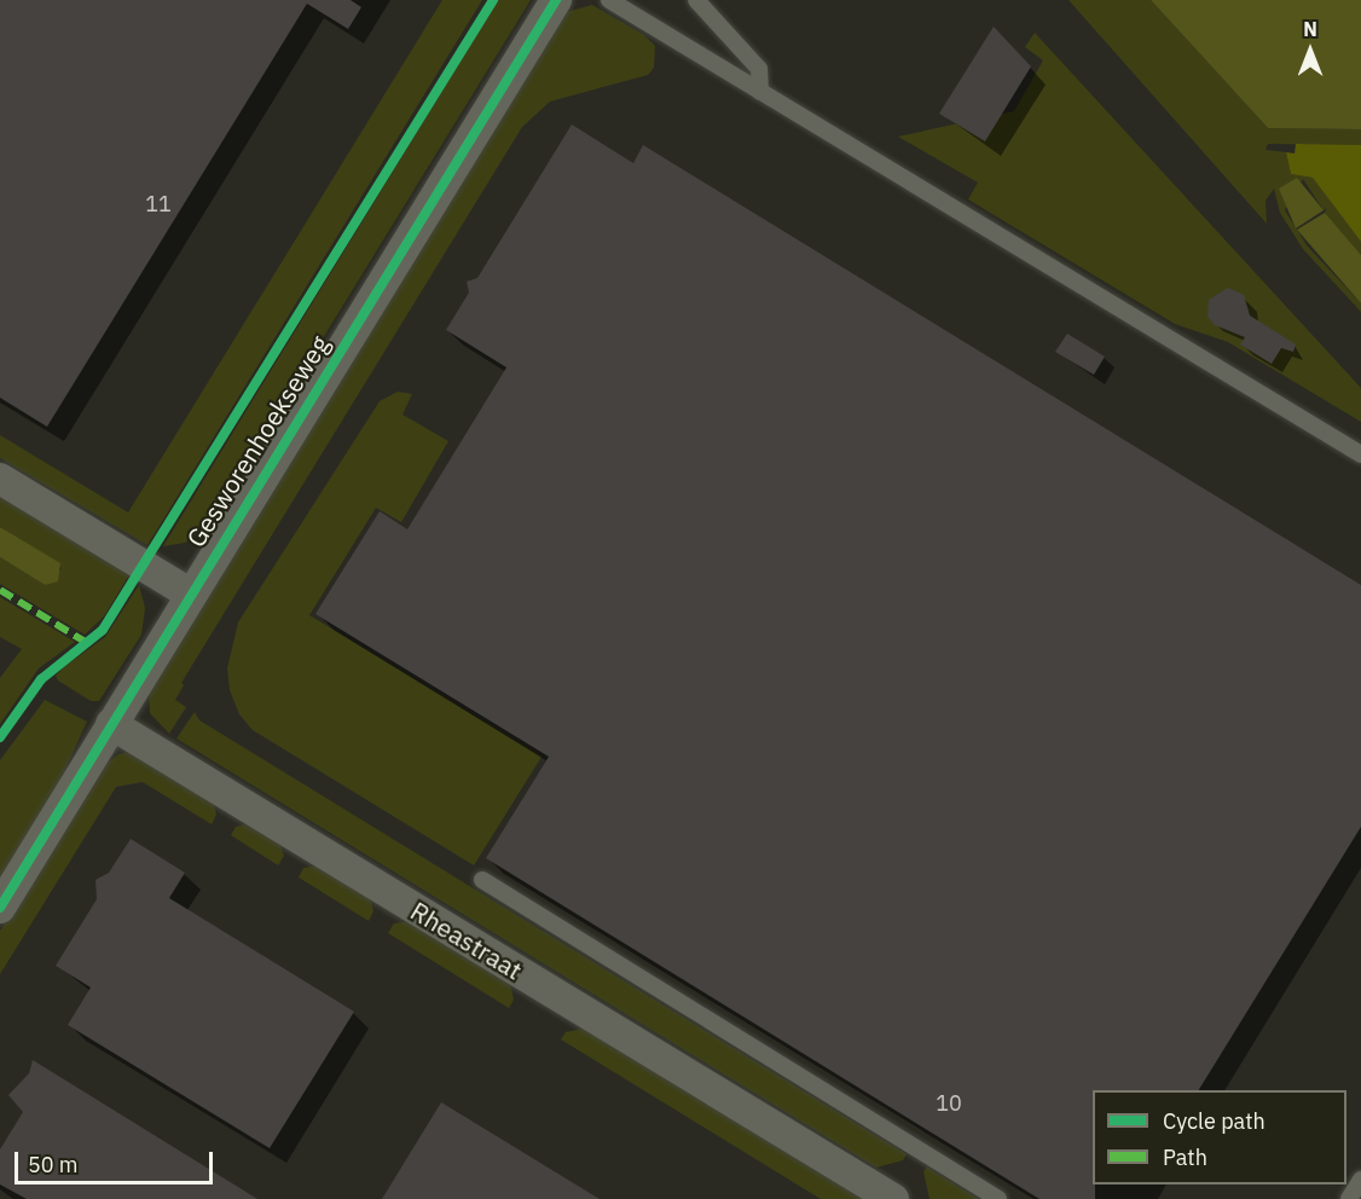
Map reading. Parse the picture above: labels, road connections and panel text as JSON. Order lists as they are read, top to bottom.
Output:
{
  "streets": {
    "street": ["Gesworenhoekseweg", "Rheastraat"]
  },
  "crossings": [
    ["Gesworenhoekseweg", "Rheastraat"]
  ],
  "house_numbers": ["11", "10"],
  "legend": ["Cycle path", "Path"],
  "scale_bar": "50 m",
  "north": "top"
}
